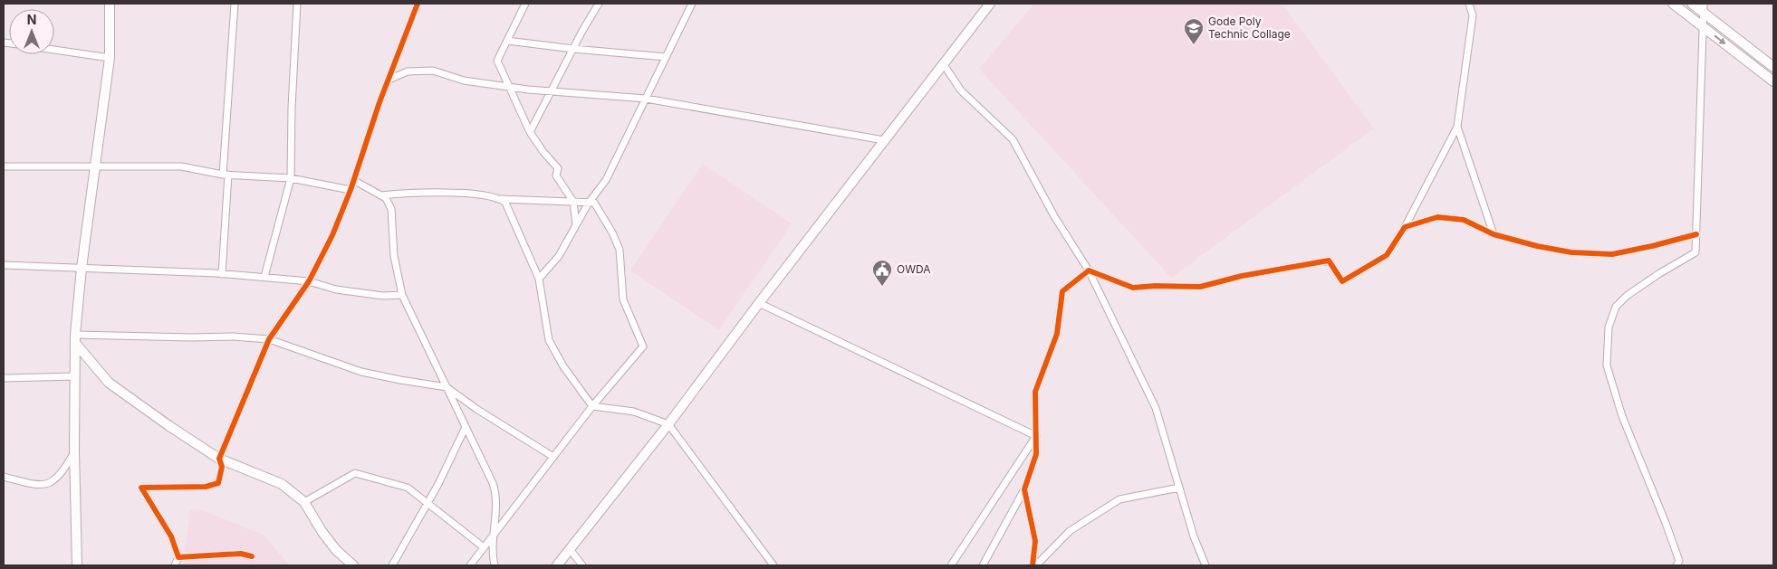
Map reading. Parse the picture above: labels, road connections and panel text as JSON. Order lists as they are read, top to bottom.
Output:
{
  "places": {
    "school or university": ["Gode Poly Technic Collage"],
    "public building": ["OWDA"]
  },
  "north": "top"
}
